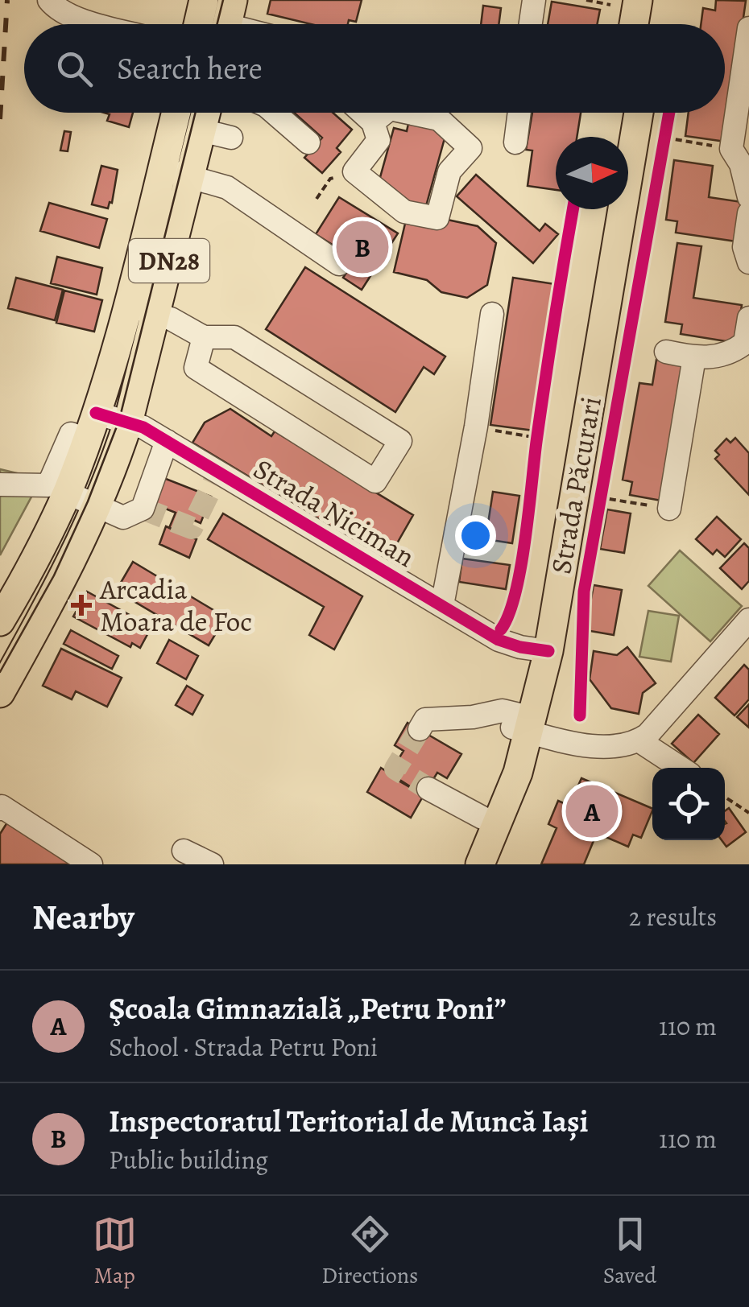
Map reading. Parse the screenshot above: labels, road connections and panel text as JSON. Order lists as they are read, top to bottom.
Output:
{
  "streets": {
    "main road": ["DN28", "Strada Păcurari"],
    "street": ["Strada Niciman"]
  },
  "crossings": [
    ["DN28", "Strada Niciman"],
    ["Strada Păcurari", "Strada Niciman"]
  ],
  "places": {
    "health": ["Arcadia Moara de Foc"]
  },
  "north": "right",
  "page": {
    "search": "Search here",
    "pins": ["B", "A"],
    "heading": ["Nearby", "2 results"],
    "list": [
      {
        "mark": "A",
        "name": "Şcoala Gimnazială „Petru Poni”",
        "note": "School · Strada Petru Poni",
        "value": "110 m"
      },
      {
        "mark": "B",
        "name": "Inspectoratul Teritorial de Muncă Iași",
        "note": "Public building",
        "value": "110 m"
      }
    ],
    "nav": ["Map", "Directions", "Saved"]
  }
}
